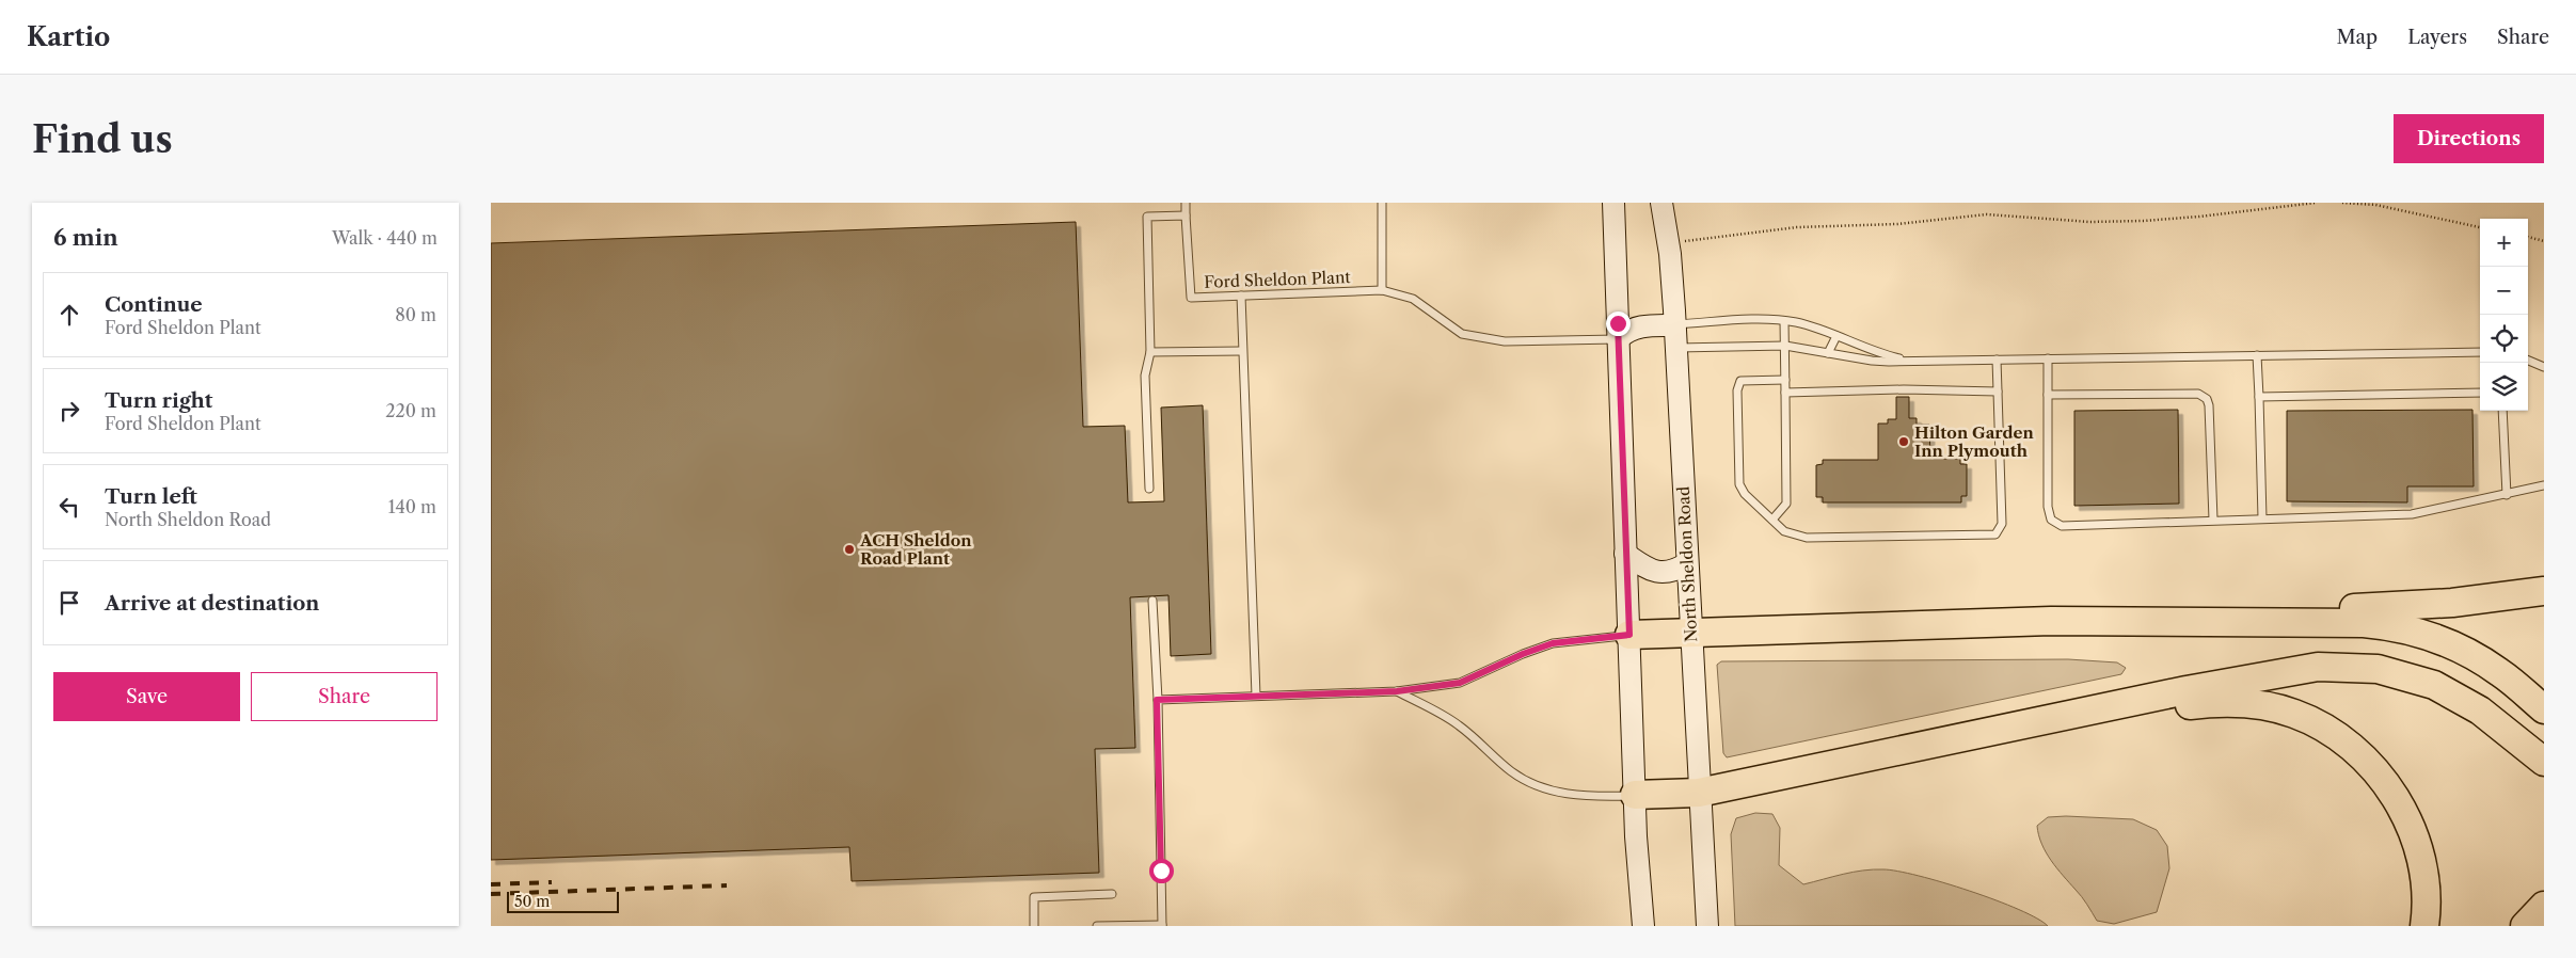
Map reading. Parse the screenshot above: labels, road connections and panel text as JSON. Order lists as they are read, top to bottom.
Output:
{
  "streets": {
    "main road": ["North Sheldon Road"],
    "lane": ["Ford Sheldon Plant"]
  },
  "places": ["Hilton Garden Inn Plymouth", "ACH Sheldon Road Plant"],
  "scale_bar": "50 m",
  "page": {
    "header": "Kartio",
    "nav": ["Map", "Layers", "Share"],
    "buttons": [
      "Directions",
      ["Save", "Share"]
    ],
    "title": "Find us",
    "heading": ["6 min", "Walk · 440 m"],
    "map_buttons": ["+", "−"],
    "list": [
      ["Continue", "Ford Sheldon Plant", "80 m"],
      ["Turn right", "Ford Sheldon Plant", "220 m"],
      ["Turn left", "North Sheldon Road", "140 m"],
      "Arrive at destination"
    ],
    "scale": "50 m"
  }
}
